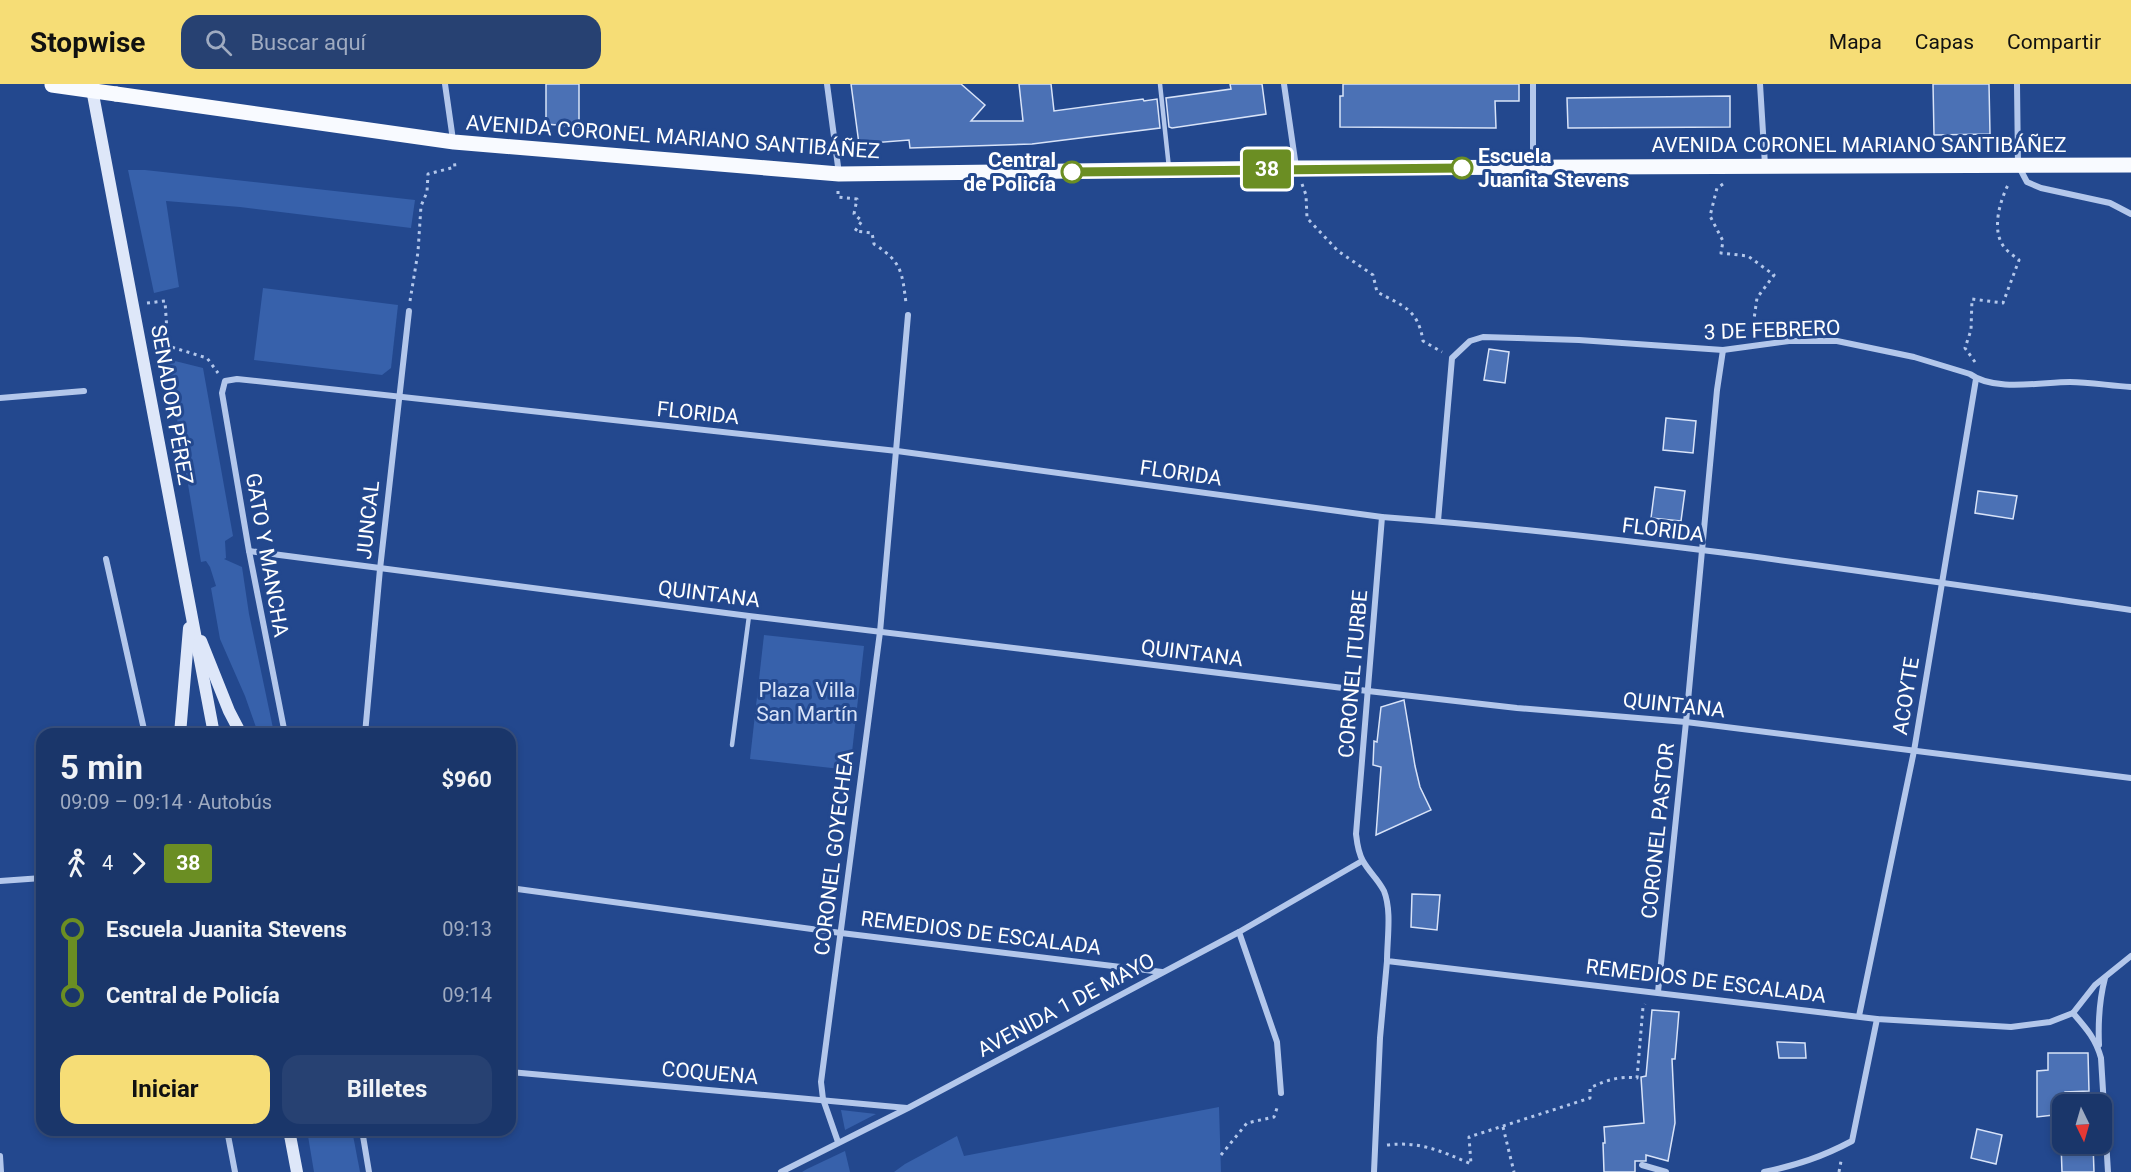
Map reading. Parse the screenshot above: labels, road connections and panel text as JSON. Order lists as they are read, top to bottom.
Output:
{
  "streets": {
    "main road": ["AVENIDA CORONEL MARIANO SANTIBÁÑEZ", "SENADOR PÉREZ"],
    "street": [
      "3 DE FEBRERO",
      "FLORIDA",
      "JUNCAL",
      "GATO Y MANCHA",
      "QUINTANA",
      "CORONEL ITURBE",
      "ACOYTE",
      "CORONEL PASTOR",
      "CORONEL GOYECHEA",
      "REMEDIOS DE ESCALADA",
      "AVENIDA 1 DE MAYO",
      "COQUENA"
    ]
  },
  "crossings": [
    ["3 DE FEBRERO", "ACOYTE"],
    ["3 DE FEBRERO", "CORONEL PASTOR"],
    ["FLORIDA", "JUNCAL"],
    ["FLORIDA", "GATO Y MANCHA"],
    ["FLORIDA", "CORONEL ITURBE"],
    ["FLORIDA", "ACOYTE"],
    ["FLORIDA", "CORONEL PASTOR"],
    ["FLORIDA", "CORONEL GOYECHEA"],
    ["JUNCAL", "QUINTANA"],
    ["GATO Y MANCHA", "QUINTANA"],
    ["QUINTANA", "CORONEL ITURBE"],
    ["QUINTANA", "ACOYTE"],
    ["QUINTANA", "CORONEL PASTOR"],
    ["QUINTANA", "CORONEL GOYECHEA"],
    ["CORONEL ITURBE", "AVENIDA 1 DE MAYO"],
    ["ACOYTE", "REMEDIOS DE ESCALADA"],
    ["CORONEL PASTOR", "REMEDIOS DE ESCALADA"],
    ["CORONEL GOYECHEA", "REMEDIOS DE ESCALADA"],
    ["CORONEL GOYECHEA", "AVENIDA 1 DE MAYO"],
    ["CORONEL GOYECHEA", "COQUENA"],
    ["REMEDIOS DE ESCALADA", "AVENIDA 1 DE MAYO"],
    ["AVENIDA 1 DE MAYO", "COQUENA"]
  ],
  "parks": ["Plaza Villa San Martín"],
  "places": ["Escuela Juanita Stevens", "Central de Policía"],
  "lines": ["bus line 38"],
  "north": "bottom",
  "page": {
    "header": "Stopwise",
    "search": "Buscar aquí",
    "nav": ["Mapa", "Capas", "Compartir"],
    "on_map": "38",
    "heading": ["5 min", "09:09 – 09:14 · Autobús", "$960"],
    "legs": ["4", "38"],
    "list": [
      {
        "name": "Escuela Juanita Stevens",
        "value": "09:13"
      },
      {
        "name": "Central de Policía",
        "value": "09:14"
      }
    ],
    "buttons": ["Iniciar", "Billetes"]
  }
}
